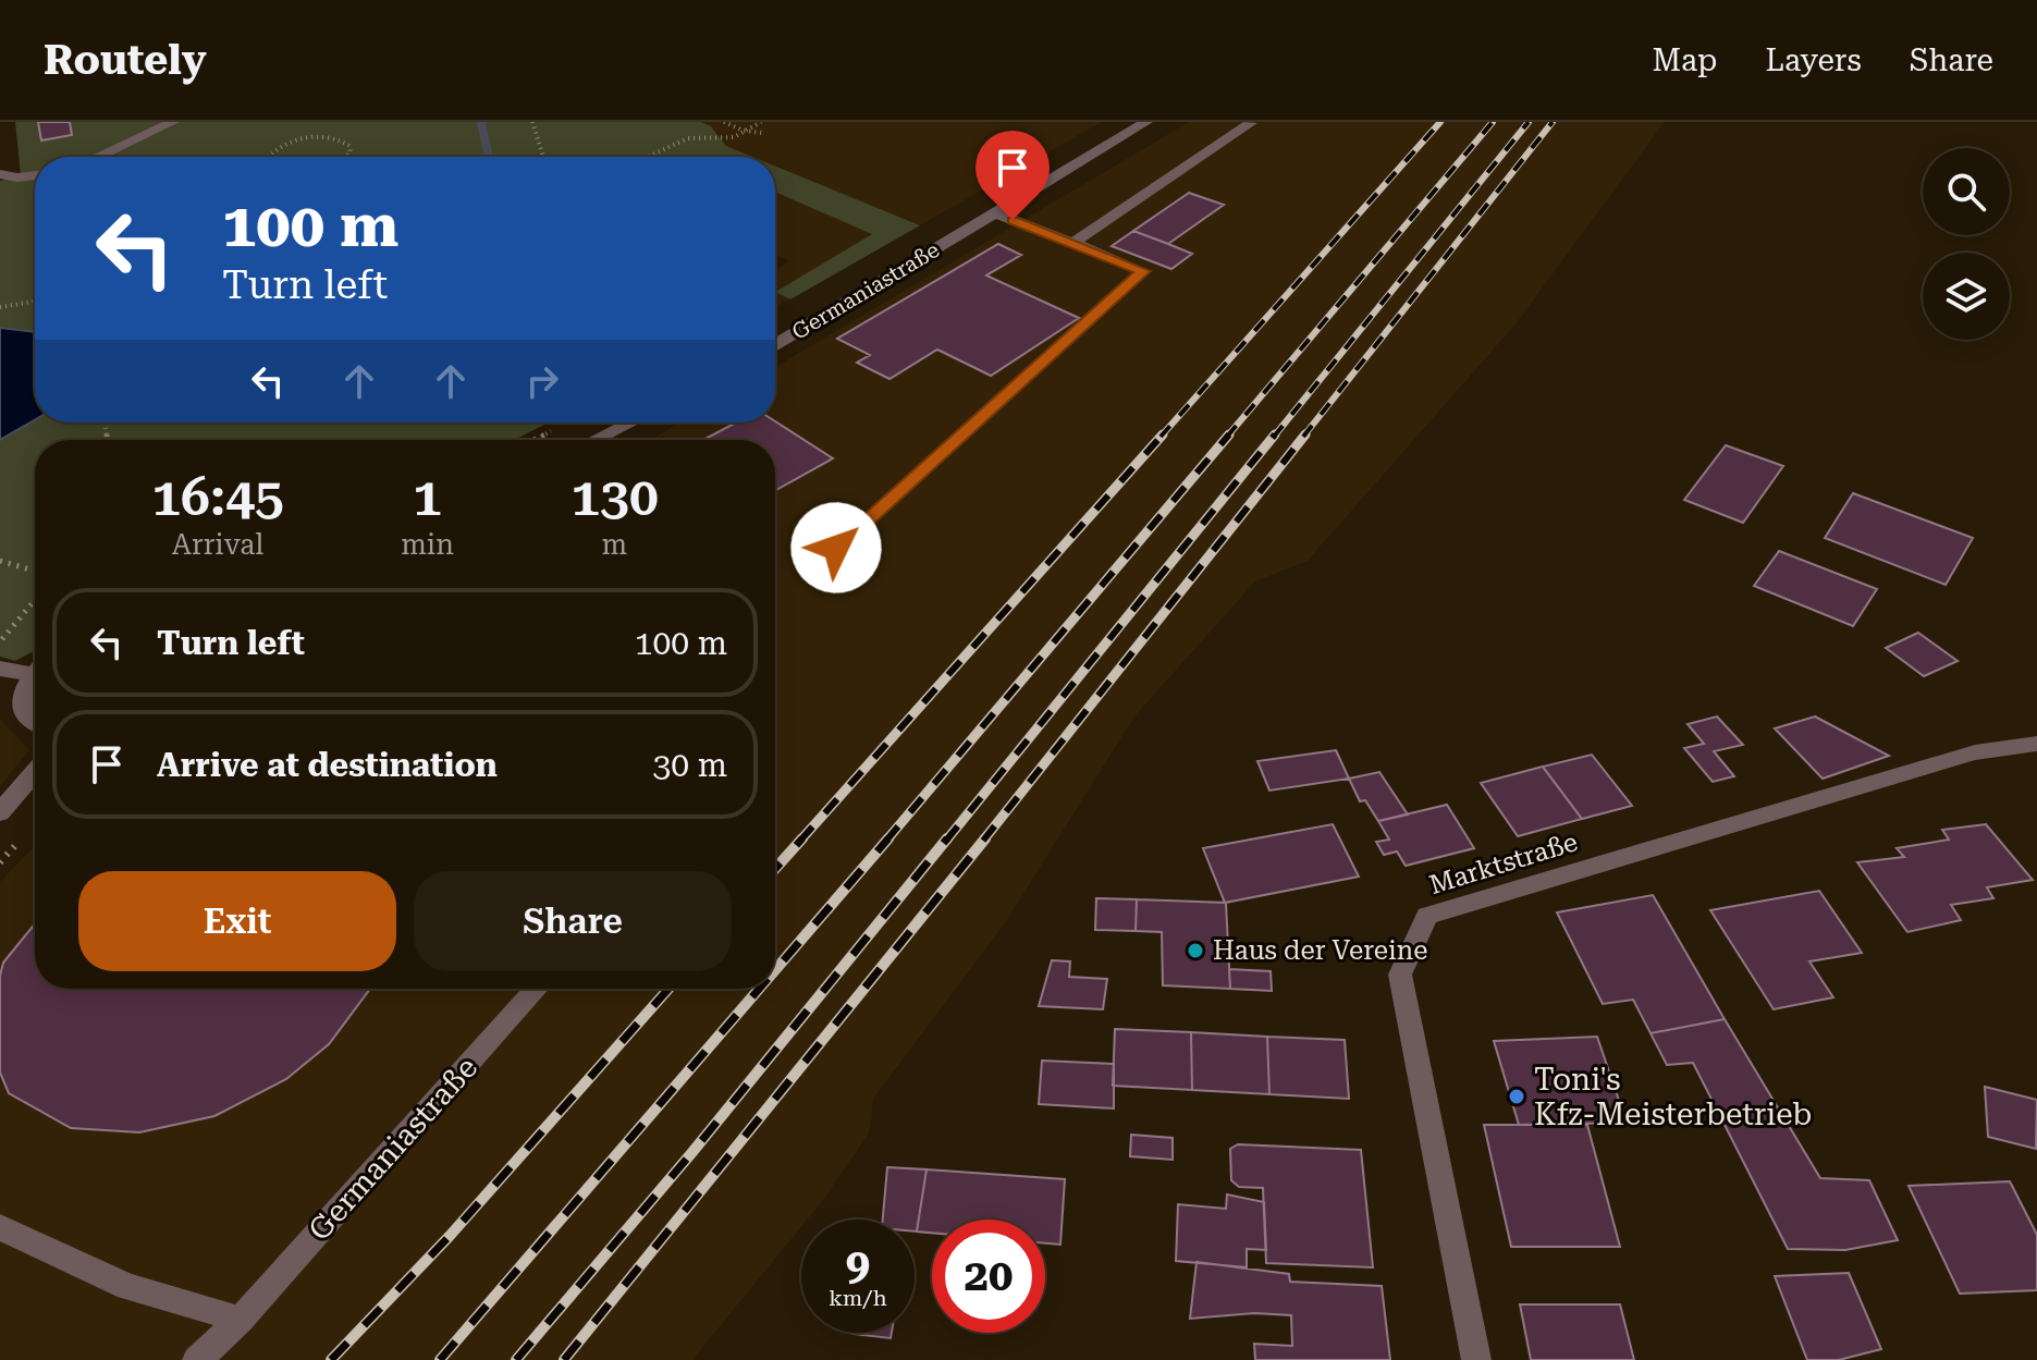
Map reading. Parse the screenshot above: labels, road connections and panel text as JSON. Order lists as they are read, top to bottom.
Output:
{
  "streets": {
    "street": ["Germaniastraße", "Marktstraße"]
  },
  "places": ["Haus der Vereine", "Toni's Kfz-Meisterbetrieb"],
  "page": {
    "header": "Routely",
    "nav": ["Map", "Layers", "Share"],
    "turn": ["100 m", "Turn left"],
    "eta": [
      "16:45",
      "Arrival",
      "1",
      "min",
      "130",
      "m"
    ],
    "list": [
      {
        "name": "Turn left",
        "value": "100 m"
      },
      {
        "name": "Arrive at destination",
        "value": "30 m"
      }
    ],
    "buttons": ["Exit", "Share"],
    "speed": "9 km/h",
    "limit": "20"
  }
}
